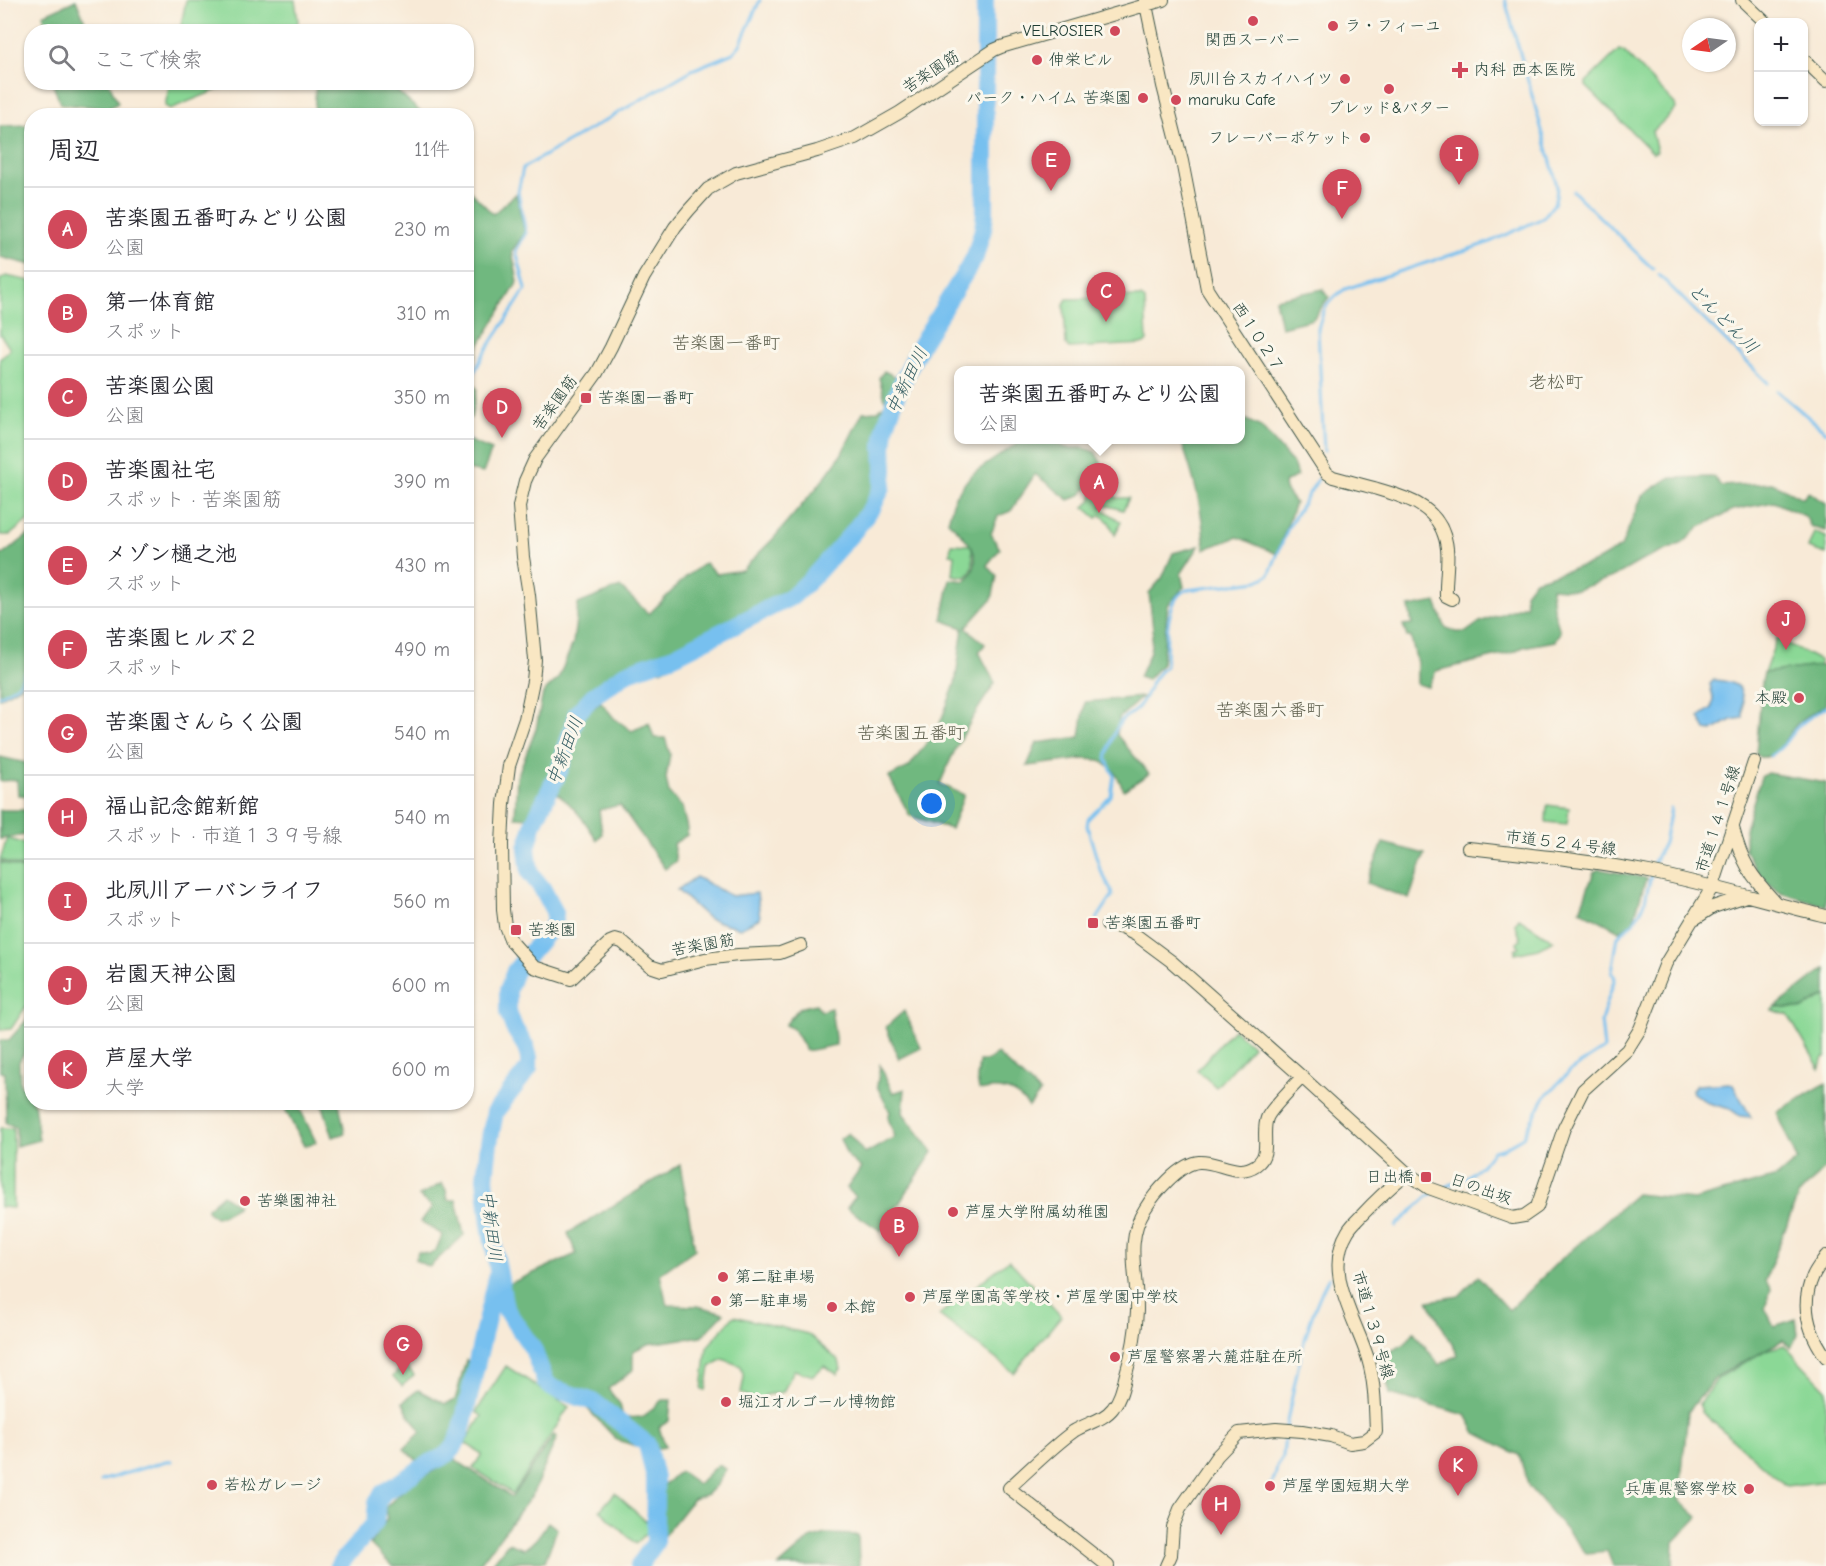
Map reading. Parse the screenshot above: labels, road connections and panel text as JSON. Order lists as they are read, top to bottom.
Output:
{
  "streets": {
    "street": [
      "苦楽園筋",
      "西１０２７",
      "市道１４１号線",
      "市道５２４号線",
      "日の出坂",
      "市道１３９号線"
    ]
  },
  "crossings": [
    ["苦楽園筋", "西１０２７"],
    ["市道１４１号線", "市道５２４号線"],
    ["市道１４１号線", "日の出坂"],
    ["市道５２４号線", "日の出坂"],
    ["日の出坂", "市道１３９号線"]
  ],
  "districts": [
    "苦楽園一番町",
    "老松町",
    "苦楽園六番町",
    "苦楽園五番町"
  ],
  "water": ["どんどん川", "中新田川"],
  "places": {
    "other": [
      "関西スーパー",
      "ラ・フィーユ",
      "VELROSIER",
      "伸栄ビル",
      "夙川台スカイハイツ",
      "ブレッド&バター",
      "パーク・ハイム 苦楽園",
      "maruku Cafe",
      "フレーバーポケット",
      "本殿",
      "苦樂園神社",
      "芦屋大学附属幼稚園",
      "第二駐車場",
      "芦屋学園高等学校・芦屋学園中学校",
      "第一駐車場",
      "本館",
      "芦屋警察署六麓荘駐在所",
      "堀江オルゴール博物館",
      "若松ガレージ",
      "芦屋学園短期大学",
      "兵庫県警察学校"
    ],
    "health": ["内科 西本医院"],
    "transit": [
      "苦楽園一番町",
      "苦楽園五番町",
      "苦楽園",
      "日出橋"
    ]
  },
  "north": "left",
  "page": {
    "map_buttons": ["+", "−"],
    "search": "ここで検索",
    "heading": ["周辺", "11件"],
    "pins": [
      "I",
      "E",
      "F",
      "C",
      "D",
      "A",
      "J",
      "B",
      "G",
      "K",
      "H"
    ],
    "list": [
      {
        "mark": "A",
        "name": "苦楽園五番町みどり公園",
        "note": "公園",
        "value": "230 m"
      },
      {
        "mark": "B",
        "name": "第一体育館",
        "note": "スポット",
        "value": "310 m"
      },
      {
        "mark": "C",
        "name": "苦楽園公園",
        "note": "公園",
        "value": "350 m"
      },
      {
        "mark": "D",
        "name": "苦楽園社宅",
        "note": "スポット · 苦楽園筋",
        "value": "390 m"
      },
      {
        "mark": "E",
        "name": "メゾン樋之池",
        "note": "スポット",
        "value": "430 m"
      },
      {
        "mark": "F",
        "name": "苦楽園ヒルズ２",
        "note": "スポット",
        "value": "490 m"
      },
      {
        "mark": "G",
        "name": "苦楽園さんらく公園",
        "note": "公園",
        "value": "540 m"
      },
      {
        "mark": "H",
        "name": "福山記念館新館",
        "note": "スポット · 市道１３９号線",
        "value": "540 m"
      },
      {
        "mark": "I",
        "name": "北夙川アーバンライフ",
        "note": "スポット",
        "value": "560 m"
      },
      {
        "mark": "J",
        "name": "岩園天神公園",
        "note": "公園",
        "value": "600 m"
      },
      {
        "mark": "K",
        "name": "芦屋大学",
        "note": "大学",
        "value": "600 m"
      }
    ],
    "popup": ["苦楽園五番町みどり公園", "公園"]
  }
}
